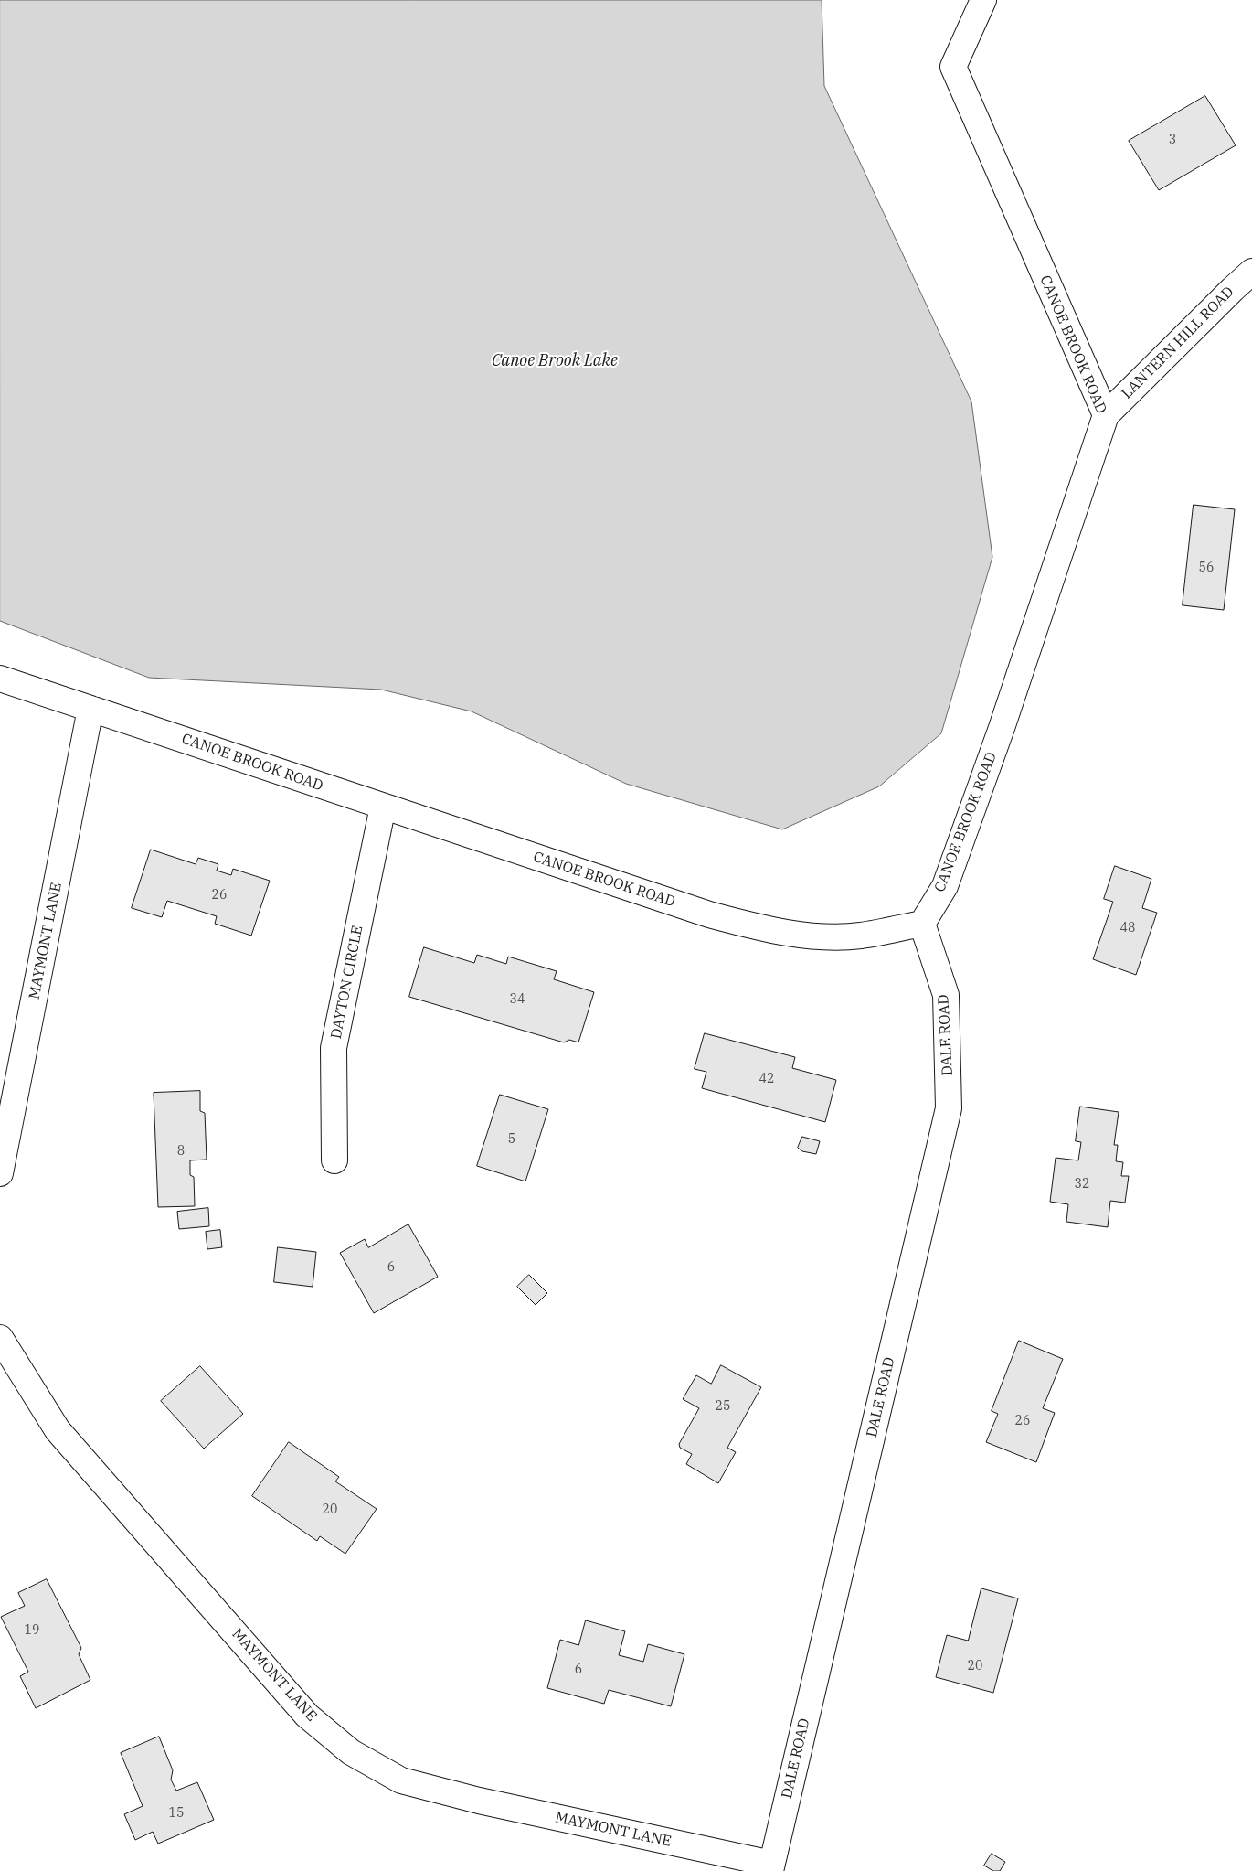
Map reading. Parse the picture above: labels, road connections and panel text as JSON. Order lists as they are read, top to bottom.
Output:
{
  "streets": {
    "street": [
      "LANTERN HILL ROAD",
      "CANOE BROOK ROAD",
      "MAYMONT LANE",
      "DAYTON CIRCLE",
      "DALE ROAD"
    ]
  },
  "crossings": [
    ["LANTERN HILL ROAD", "CANOE BROOK ROAD"],
    ["CANOE BROOK ROAD", "MAYMONT LANE"],
    ["CANOE BROOK ROAD", "DAYTON CIRCLE"],
    ["CANOE BROOK ROAD", "DALE ROAD"],
    ["MAYMONT LANE", "DALE ROAD"]
  ],
  "water": ["Canoe Brook Lake"],
  "house_numbers": [
    "3",
    "56",
    "26",
    "48",
    "34",
    "42",
    "5",
    "8",
    "32",
    "6",
    "25",
    "26",
    "20",
    "19",
    "20",
    "6",
    "15"
  ]
}
